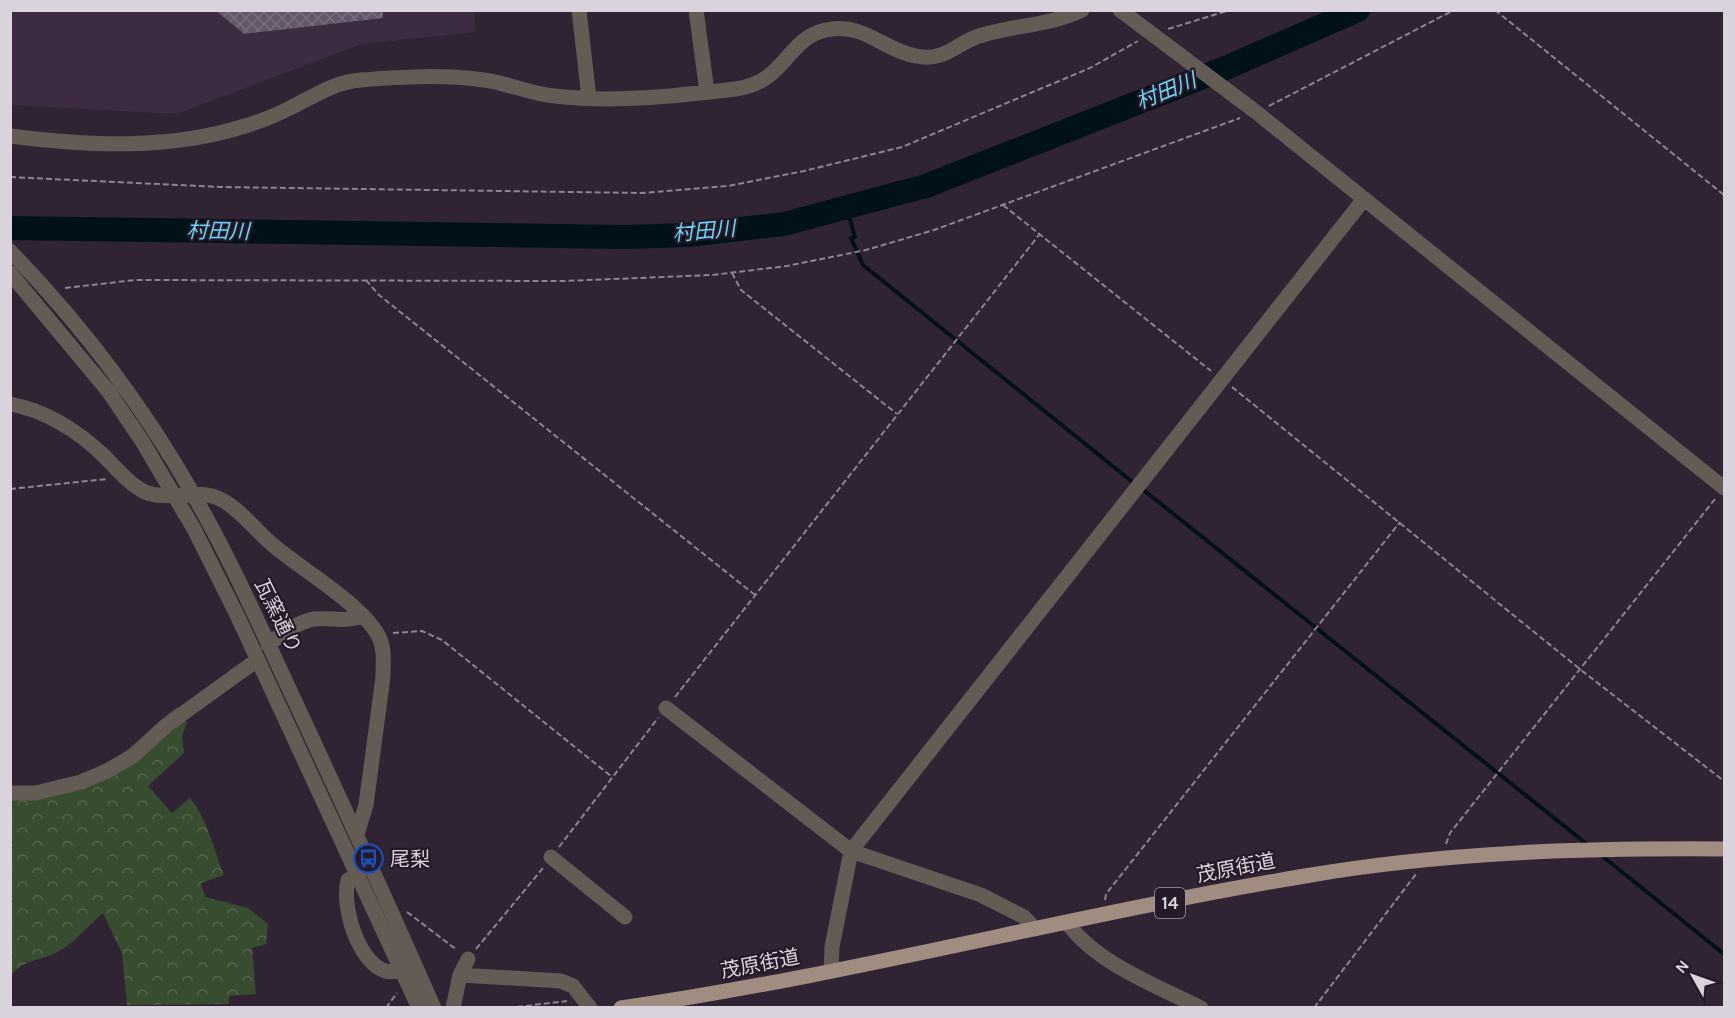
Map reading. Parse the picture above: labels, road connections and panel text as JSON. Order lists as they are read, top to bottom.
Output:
{
  "streets": {
    "main road": ["茂原街道", "14"],
    "street": ["瓦窯通り"]
  },
  "water": ["村田川"],
  "places": {
    "bus stop": ["尾梨"]
  },
  "north": "top left"
}
